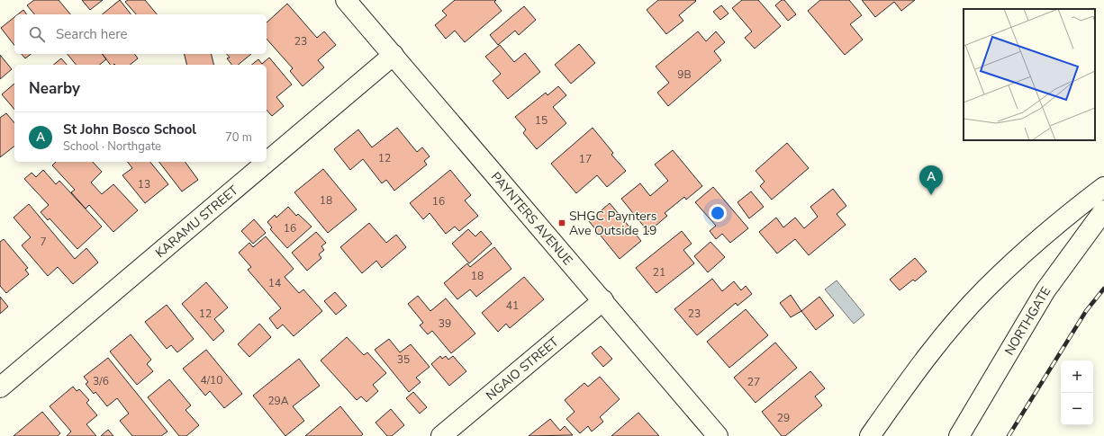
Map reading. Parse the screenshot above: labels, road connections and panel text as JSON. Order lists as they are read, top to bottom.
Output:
{
  "streets": {
    "main road": [
      "PAYNTERS AVENUE",
      "KARAMU STREET",
      "NORTHGATE",
      "NGAIO STREET"
    ]
  },
  "crossings": [
    ["PAYNTERS AVENUE", "KARAMU STREET"],
    ["PAYNTERS AVENUE", "NGAIO STREET"]
  ],
  "places": {
    "transit": ["SHGC Paynters Ave Outside 19"]
  },
  "house_numbers": [
    "23",
    "9B",
    "15",
    "12",
    "17",
    "13",
    "18",
    "16",
    "16",
    "7",
    "21",
    "18",
    "14",
    "41",
    "12",
    "23",
    "39",
    "35",
    "4/10",
    "3/6",
    "27",
    "29A",
    "29"
  ],
  "page": {
    "search": "Search here",
    "heading": "Nearby",
    "list": [
      {
        "mark": "A",
        "name": "St John Bosco School",
        "note": "School · Northgate",
        "value": "70 m"
      }
    ],
    "pins": "A",
    "map_buttons": ["+", "−"]
  }
}
